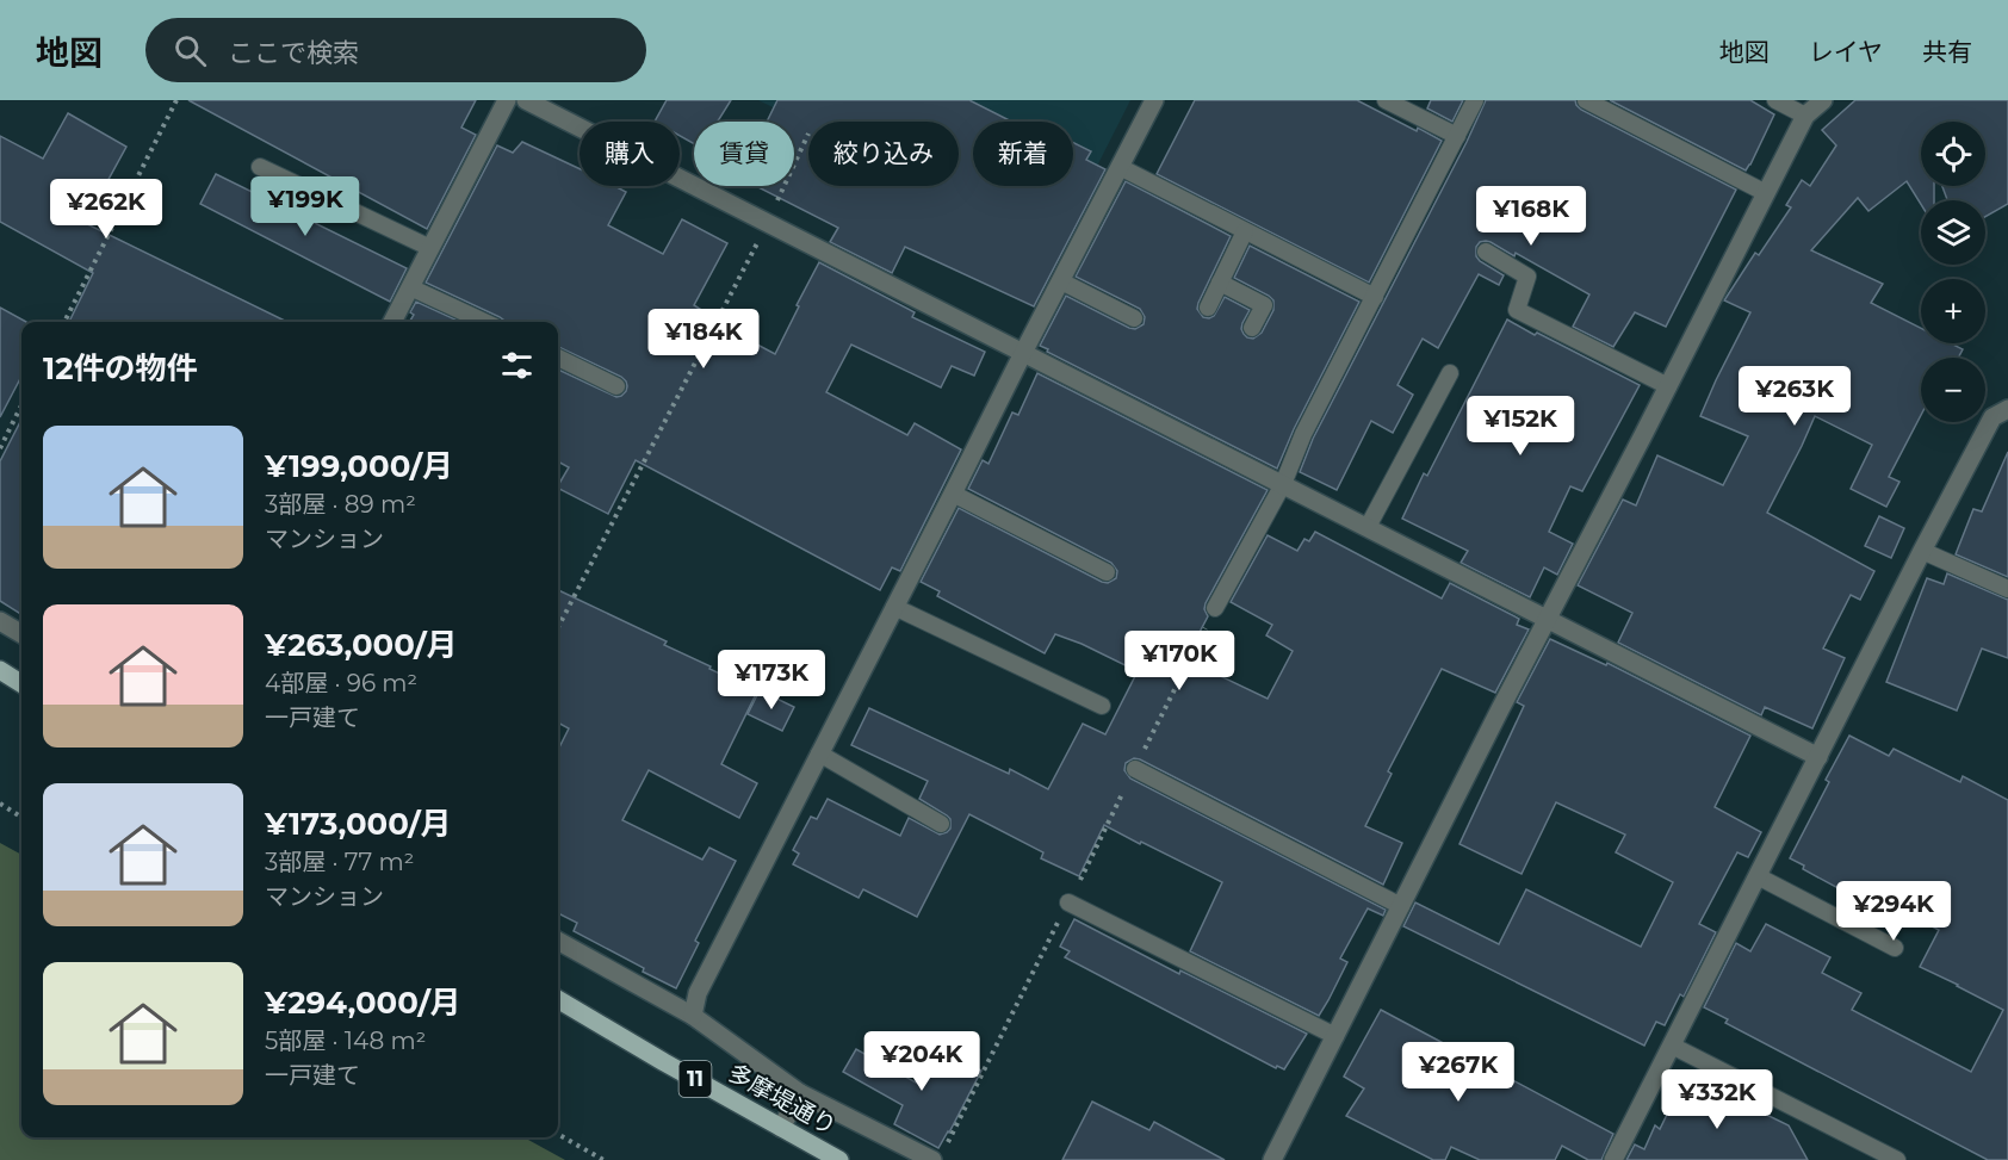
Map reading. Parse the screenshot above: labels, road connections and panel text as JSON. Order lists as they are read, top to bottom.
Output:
{
  "streets": {
    "main road": ["11", "多摩堤通り"]
  },
  "page": {
    "header": "地図",
    "search": "ここで検索",
    "nav": ["地図", "レイヤ", "共有"],
    "map_buttons": ["+", "−"],
    "chip": [
      "購入",
      "賃貸",
      "絞り込み",
      "新着"
    ],
    "price": [
      "¥199K",
      "¥262K",
      "¥168K",
      "¥184K",
      "¥263K",
      "¥152K",
      "¥170K",
      "¥173K",
      "¥294K",
      "¥204K",
      "¥267K",
      "¥332K"
    ],
    "heading": "12件の物件",
    "list": [
      {
        "name": "¥199,000/月",
        "note": "3部屋 · 89 m² · マンション"
      },
      {
        "name": "¥263,000/月",
        "note": "4部屋 · 96 m² · 一戸建て"
      },
      {
        "name": "¥173,000/月",
        "note": "3部屋 · 77 m² · マンション"
      },
      {
        "name": "¥294,000/月",
        "note": "5部屋 · 148 m² · 一戸建て"
      }
    ]
  }
}
